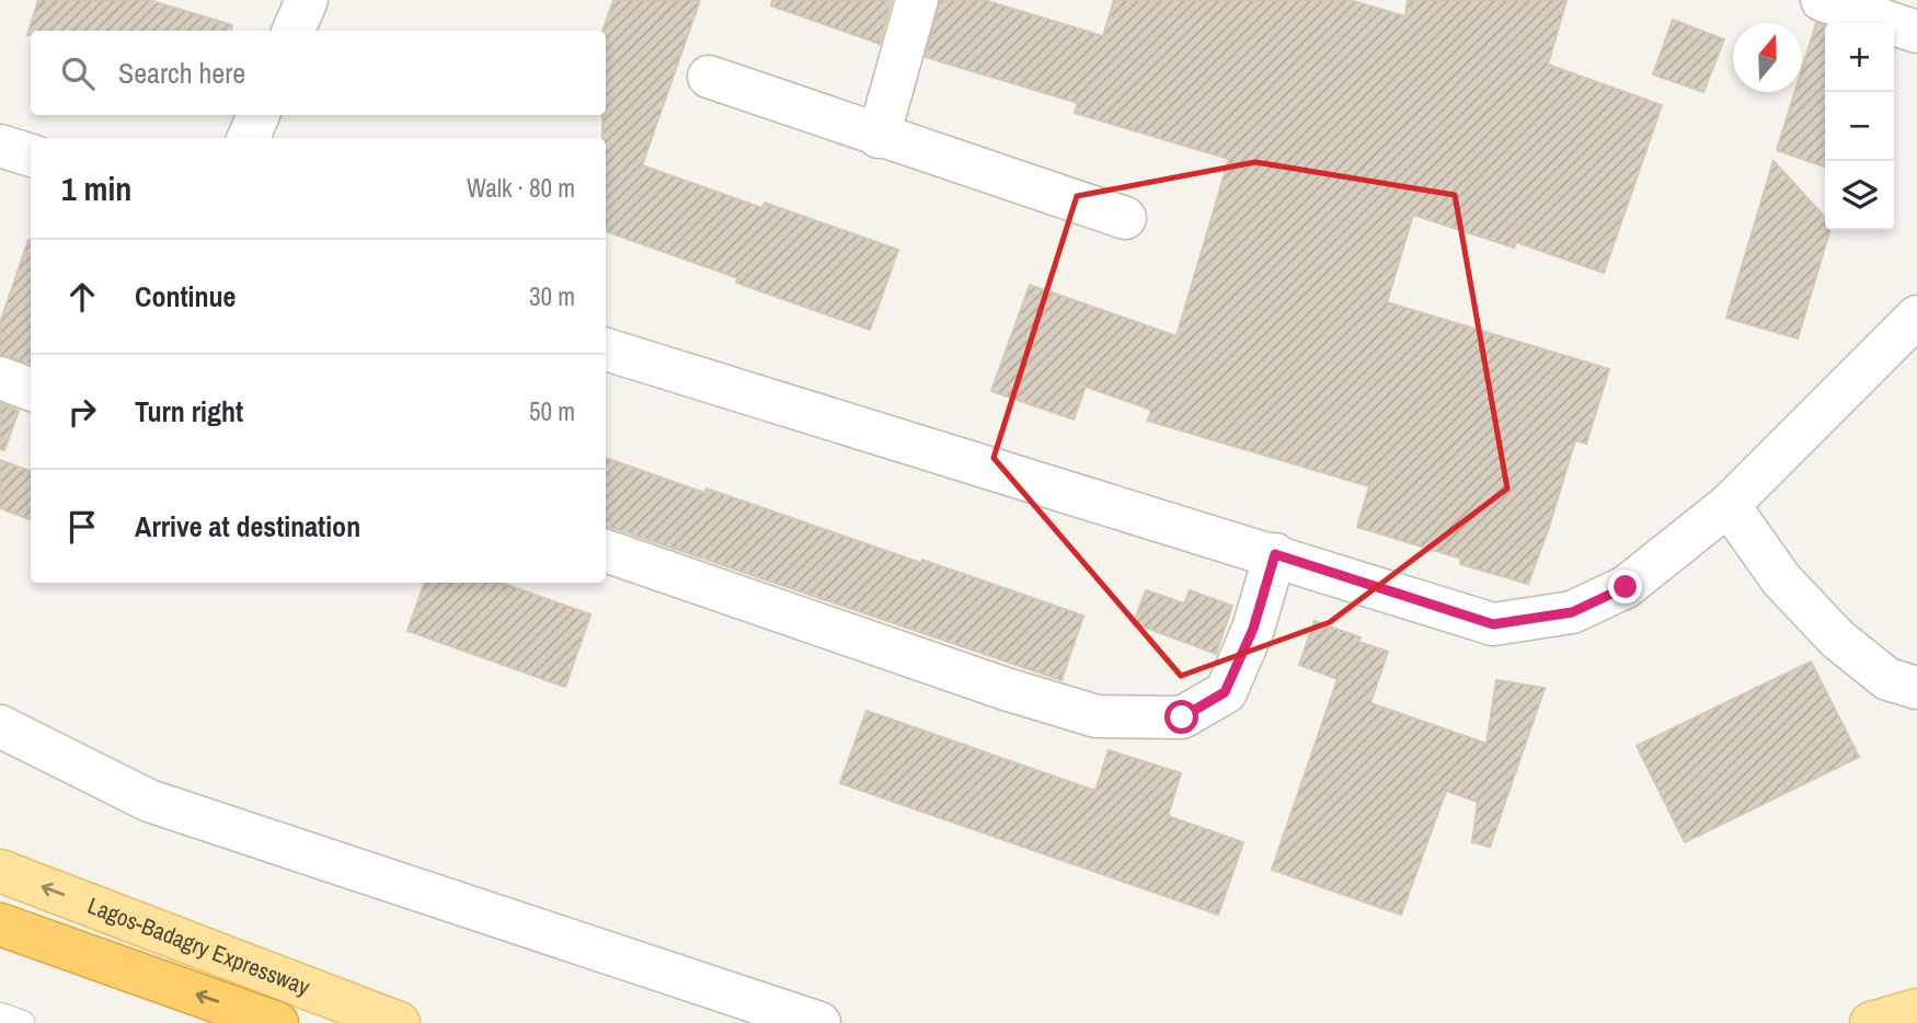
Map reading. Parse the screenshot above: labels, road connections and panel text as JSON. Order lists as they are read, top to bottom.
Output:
{
  "streets": {
    "highway": ["Lagos-Badagry Expressway"]
  },
  "one_way": ["Lagos-Badagry Expressway"],
  "north": "top",
  "page": {
    "map_buttons": ["+", "−"],
    "search": "Search here",
    "heading": ["1 min", "Walk · 80 m"],
    "list": [
      ["Continue", "30 m"],
      ["Turn right", "50 m"],
      "Arrive at destination"
    ]
  }
}
